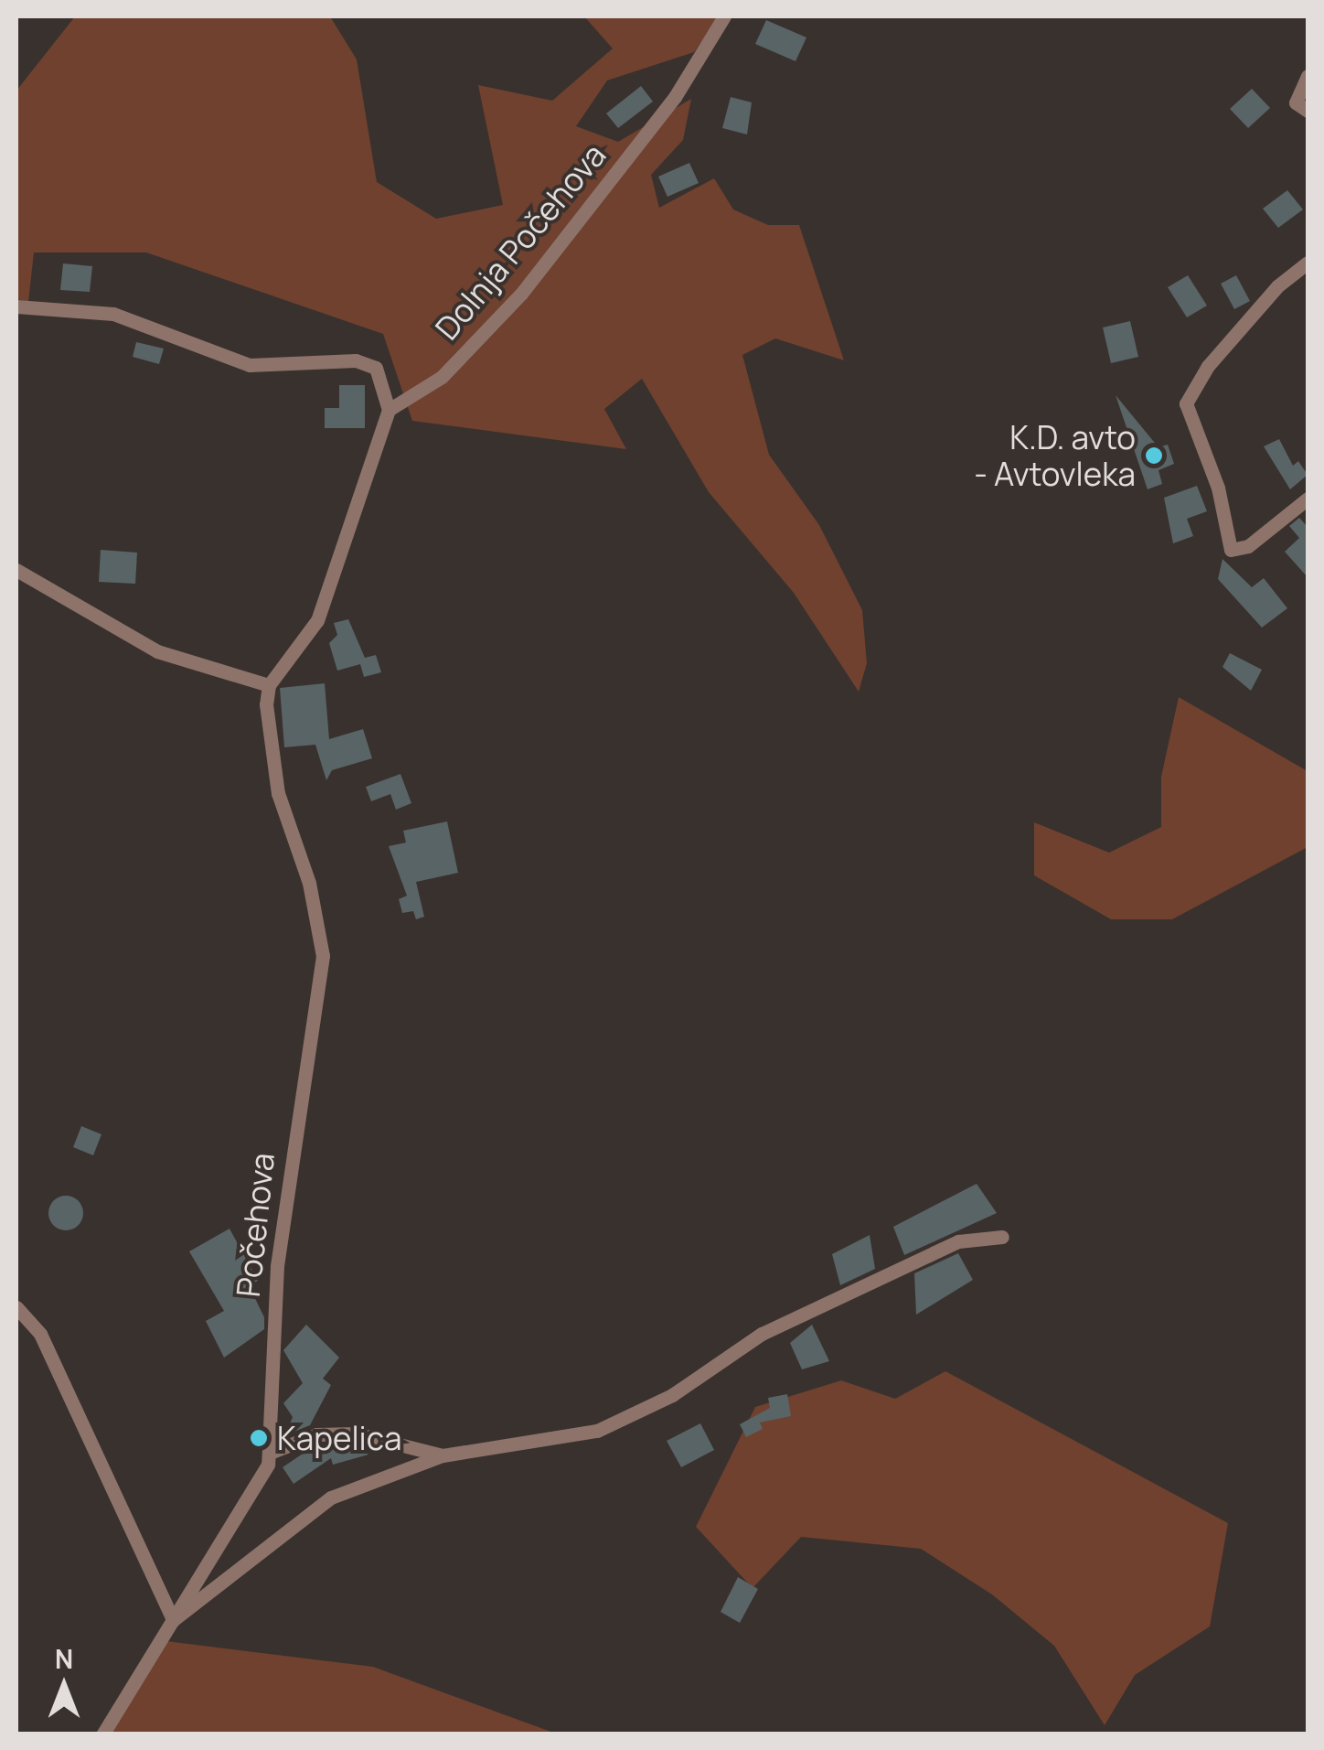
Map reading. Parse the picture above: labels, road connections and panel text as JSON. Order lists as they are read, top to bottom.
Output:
{
  "streets": {
    "street": ["Dolnja Počehova", "Počehova"]
  },
  "places": ["K.D. avto - Avtovleka", "Kapelica"],
  "north": "top"
}
